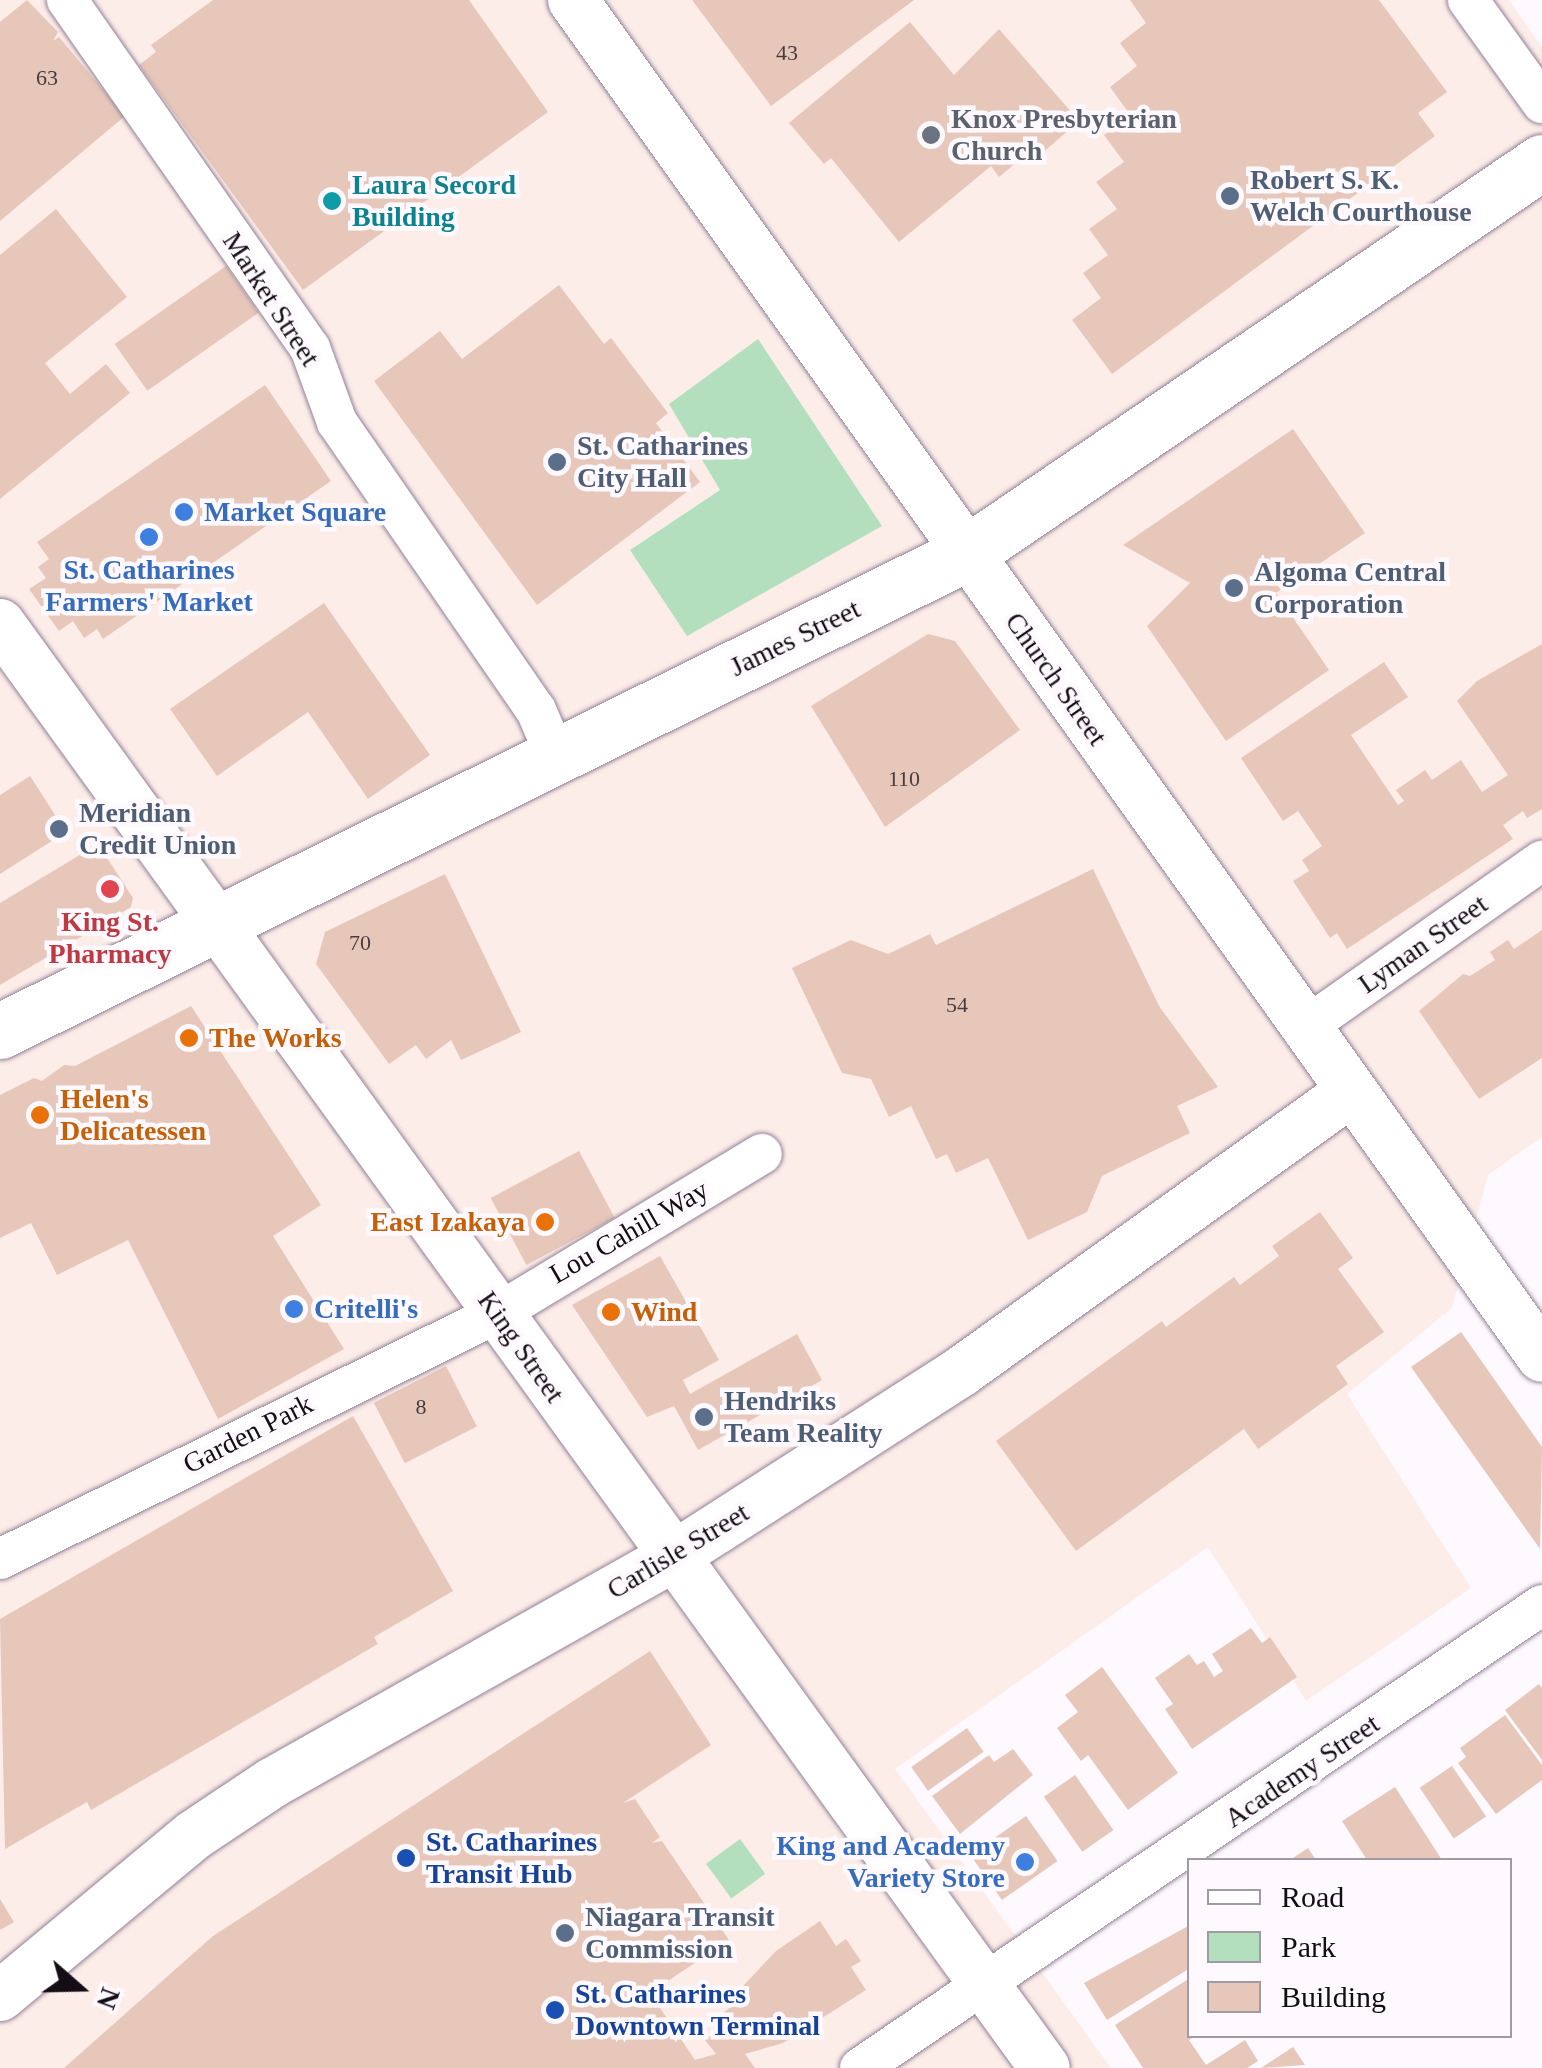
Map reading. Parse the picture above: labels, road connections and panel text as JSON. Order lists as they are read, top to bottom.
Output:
{
  "streets": {
    "main road": ["James Street"],
    "street": [
      "Market Street",
      "Church Street",
      "Lyman Street",
      "Lou Cahill Way",
      "King Street",
      "Garden Park",
      "Carlisle Street",
      "Academy Street"
    ]
  },
  "crossings": [
    ["Market Street", "James Street"],
    ["James Street", "Church Street"],
    ["James Street", "King Street"],
    ["Church Street", "Lyman Street"],
    ["Church Street", "Carlisle Street"],
    ["Lou Cahill Way", "King Street"],
    ["Lou Cahill Way", "Garden Park"],
    ["King Street", "Garden Park"],
    ["King Street", "Carlisle Street"],
    ["King Street", "Academy Street"]
  ],
  "places": [
    "Knox Presbyterian Church",
    "Robert S. K. Welch Courthouse",
    "Laura Secord Building",
    "St. Catharines City Hall",
    "Market Square",
    "St. Catharines Farmers' Market",
    "Algoma Central Corporation",
    "Meridian Credit Union",
    "King St. Pharmacy",
    "The Works",
    "Helen's Delicatessen",
    "East Izakaya",
    "Critelli's",
    "Wind",
    "Hendriks Team Reality",
    "St. Catharines Transit Hub",
    "King and Academy Variety Store",
    "Niagara Transit Commission",
    "St. Catharines Downtown Terminal"
  ],
  "house_numbers": [
    "43",
    "63",
    "110",
    "70",
    "54",
    "8"
  ],
  "legend": ["Road", "Park", "Building"],
  "north": "right"
}
